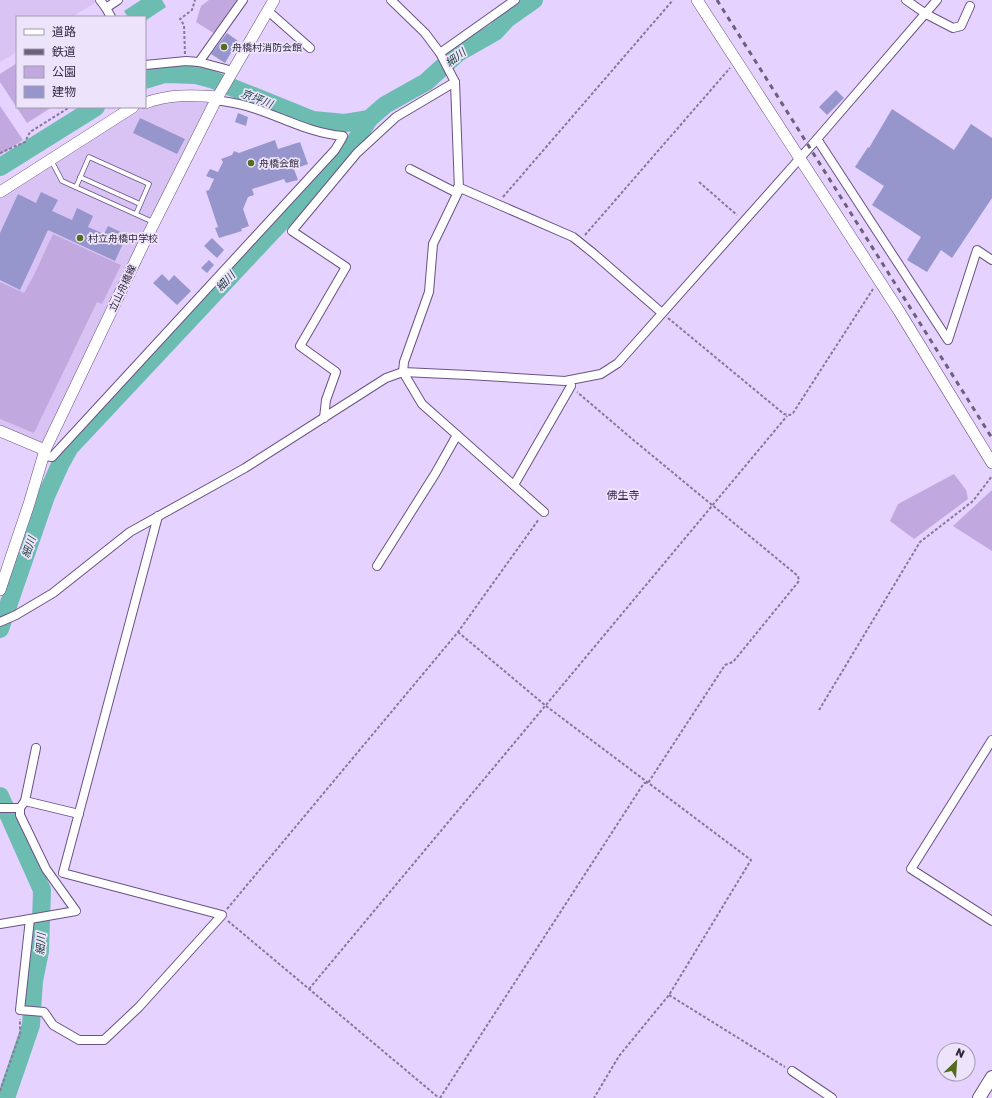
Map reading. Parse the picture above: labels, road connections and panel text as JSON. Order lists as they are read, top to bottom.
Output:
{
  "streets": {
    "street": ["立山舟橋線"]
  },
  "districts": ["佛生寺"],
  "water": ["細川", "京坪川"],
  "places": ["舟橋村消防会館", "舟橋会館", "村立舟橋中学校"],
  "legend": [
    "道路",
    "鉄道",
    "公園",
    "建物"
  ],
  "north": "top right"
}
